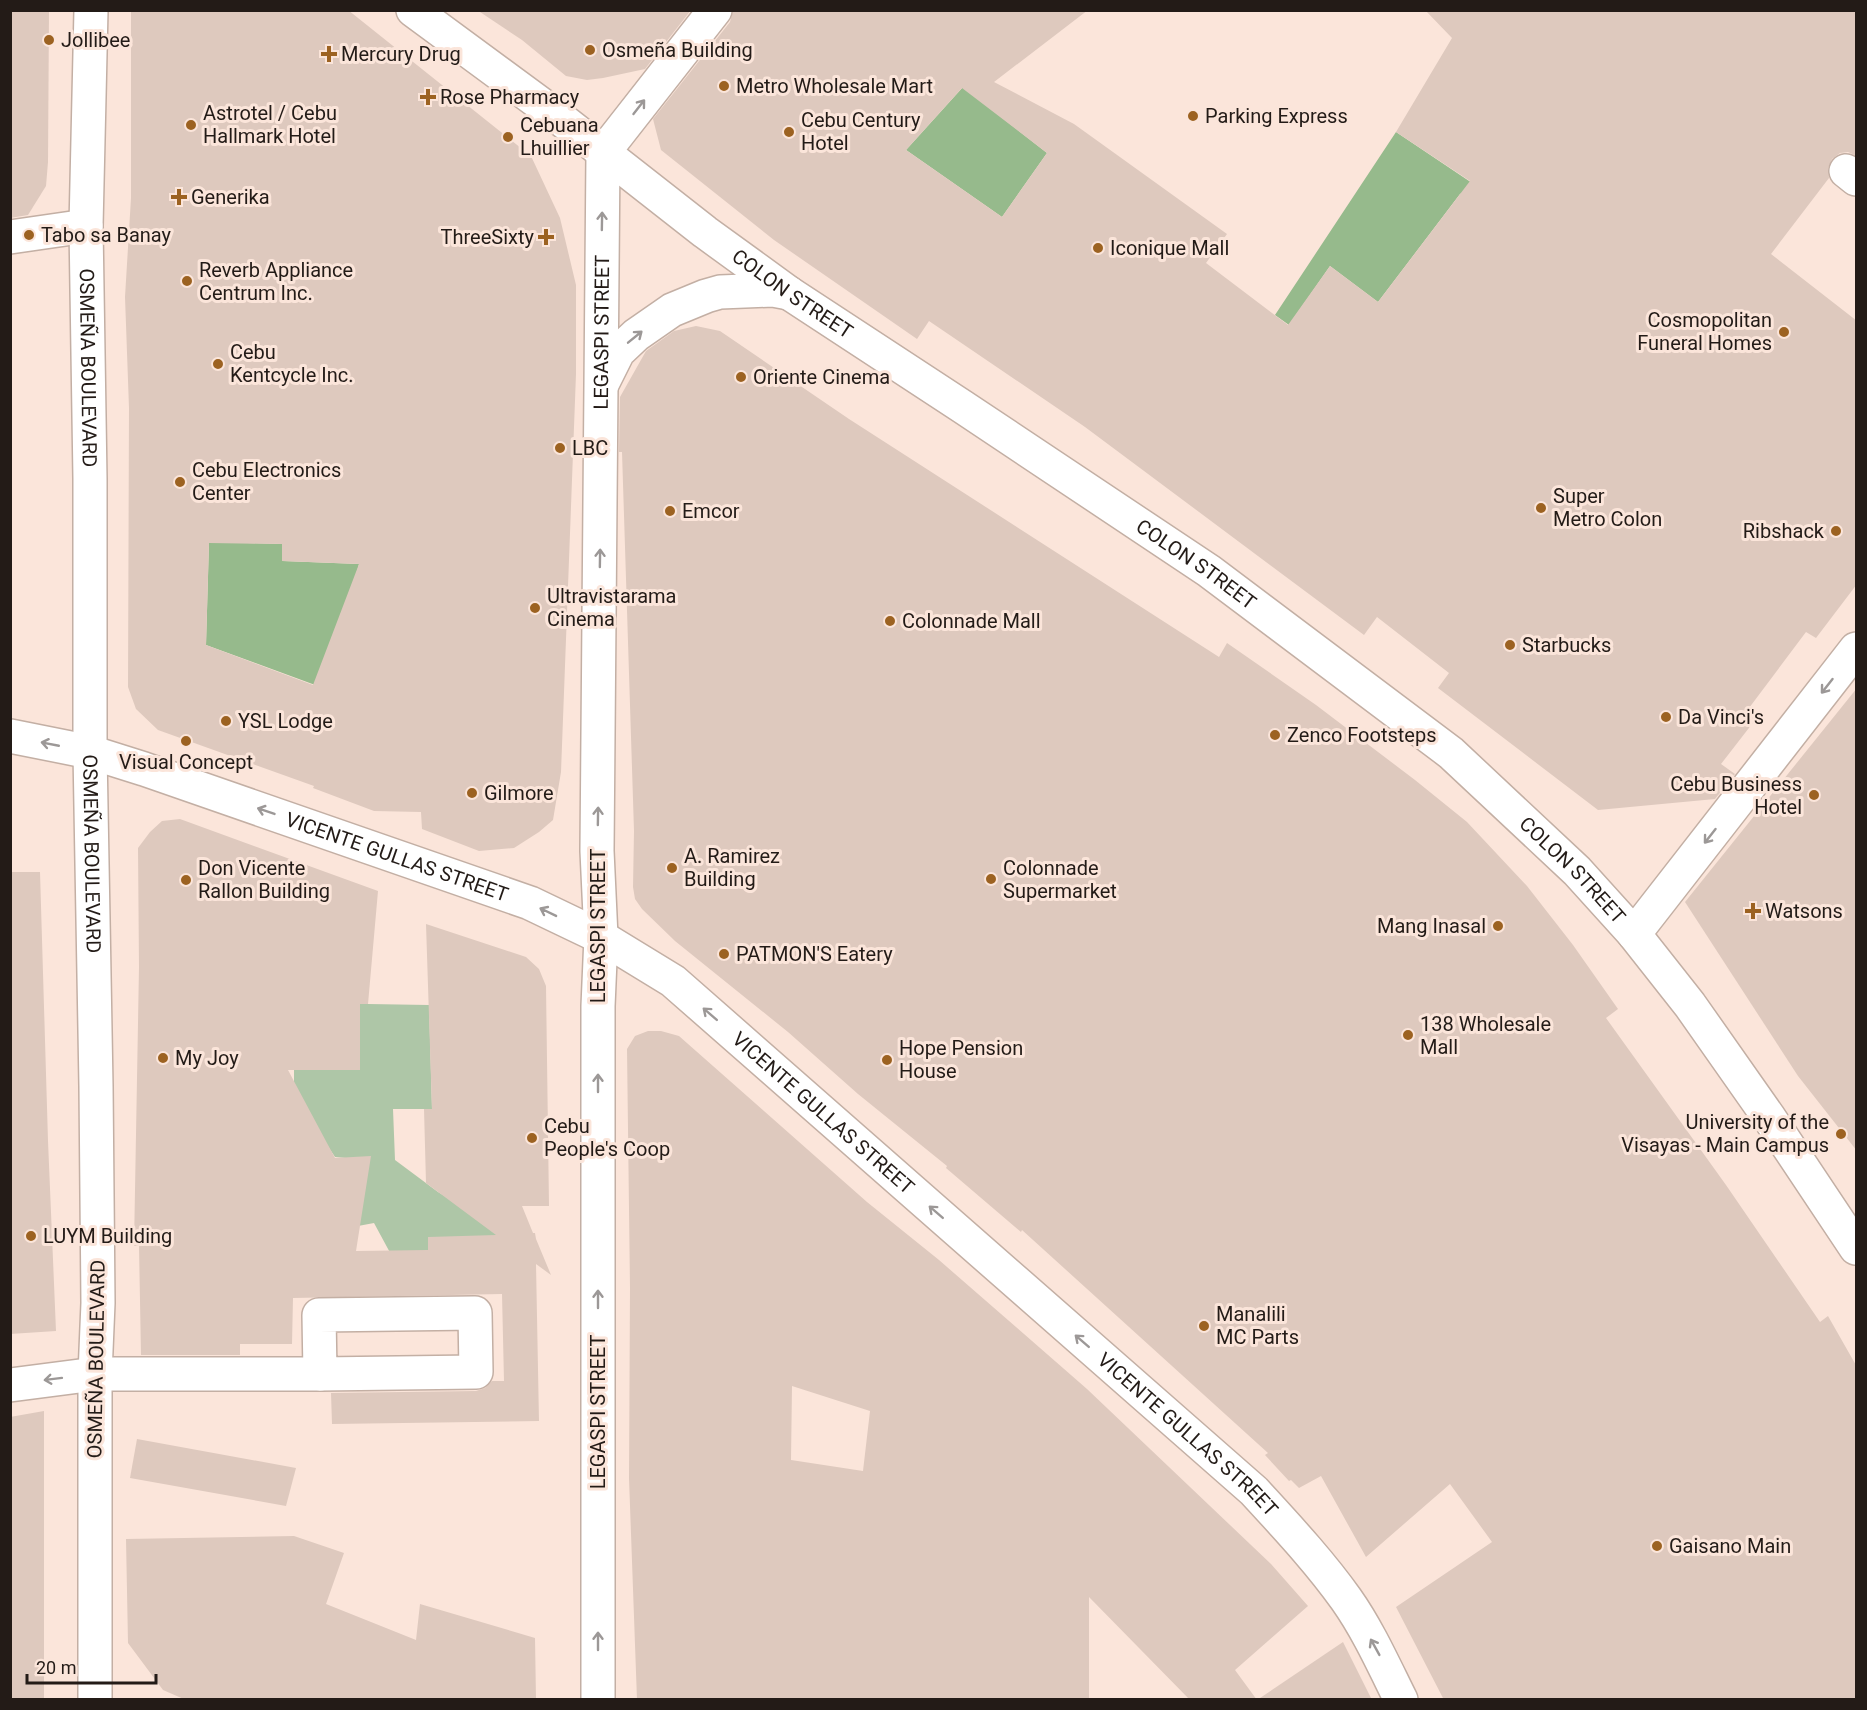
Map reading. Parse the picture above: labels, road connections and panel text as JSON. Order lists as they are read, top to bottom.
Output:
{
  "streets": {
    "street": [
      "COLON STREET",
      "LEGASPI STREET",
      "OSMEÑA BOULEVARD",
      "VICENTE GULLAS STREET"
    ]
  },
  "crossings": [
    ["COLON STREET", "LEGASPI STREET"],
    ["LEGASPI STREET", "VICENTE GULLAS STREET"],
    ["OSMEÑA BOULEVARD", "VICENTE GULLAS STREET"]
  ],
  "one_way": ["LEGASPI STREET", "VICENTE GULLAS STREET"],
  "places": {
    "other": [
      "Jollibee",
      "Osmeña Building",
      "Metro Wholesale Mart",
      "Parking Express",
      "Astrotel / Cebu Hallmark Hotel",
      "Cebu Century Hotel",
      "Cebuana Lhuillier",
      "Tabo sa Banay",
      "Iconique Mall",
      "Reverb Appliance Centrum Inc.",
      "Cosmopolitan Funeral Homes",
      "Cebu Kentcycle Inc.",
      "Oriente Cinema",
      "LBC",
      "Cebu Electronics Center",
      "Super Metro Colon",
      "Emcor",
      "Ribshack",
      "Ultravistarama Cinema",
      "Colonnade Mall",
      "Starbucks",
      "Da Vinci's",
      "YSL Lodge",
      "Zenco Footsteps",
      "Visual Concept",
      "Gilmore",
      "Cebu Business Hotel",
      "A. Ramirez Building",
      "Colonnade Supermarket",
      "Don Vicente Rallon Building",
      "Mang Inasal",
      "PATMON'S Eatery",
      "138 Wholesale Mall",
      "My Joy",
      "Hope Pension House",
      "University of the Visayas - Main Campus",
      "Cebu People's Coop",
      "LUYM Building",
      "Manalili MC Parts",
      "Gaisano Main"
    ],
    "health": [
      "Mercury Drug",
      "Rose Pharmacy",
      "Generika",
      "ThreeSixty",
      "Watsons"
    ]
  },
  "scale_bar": "20 m"
}
